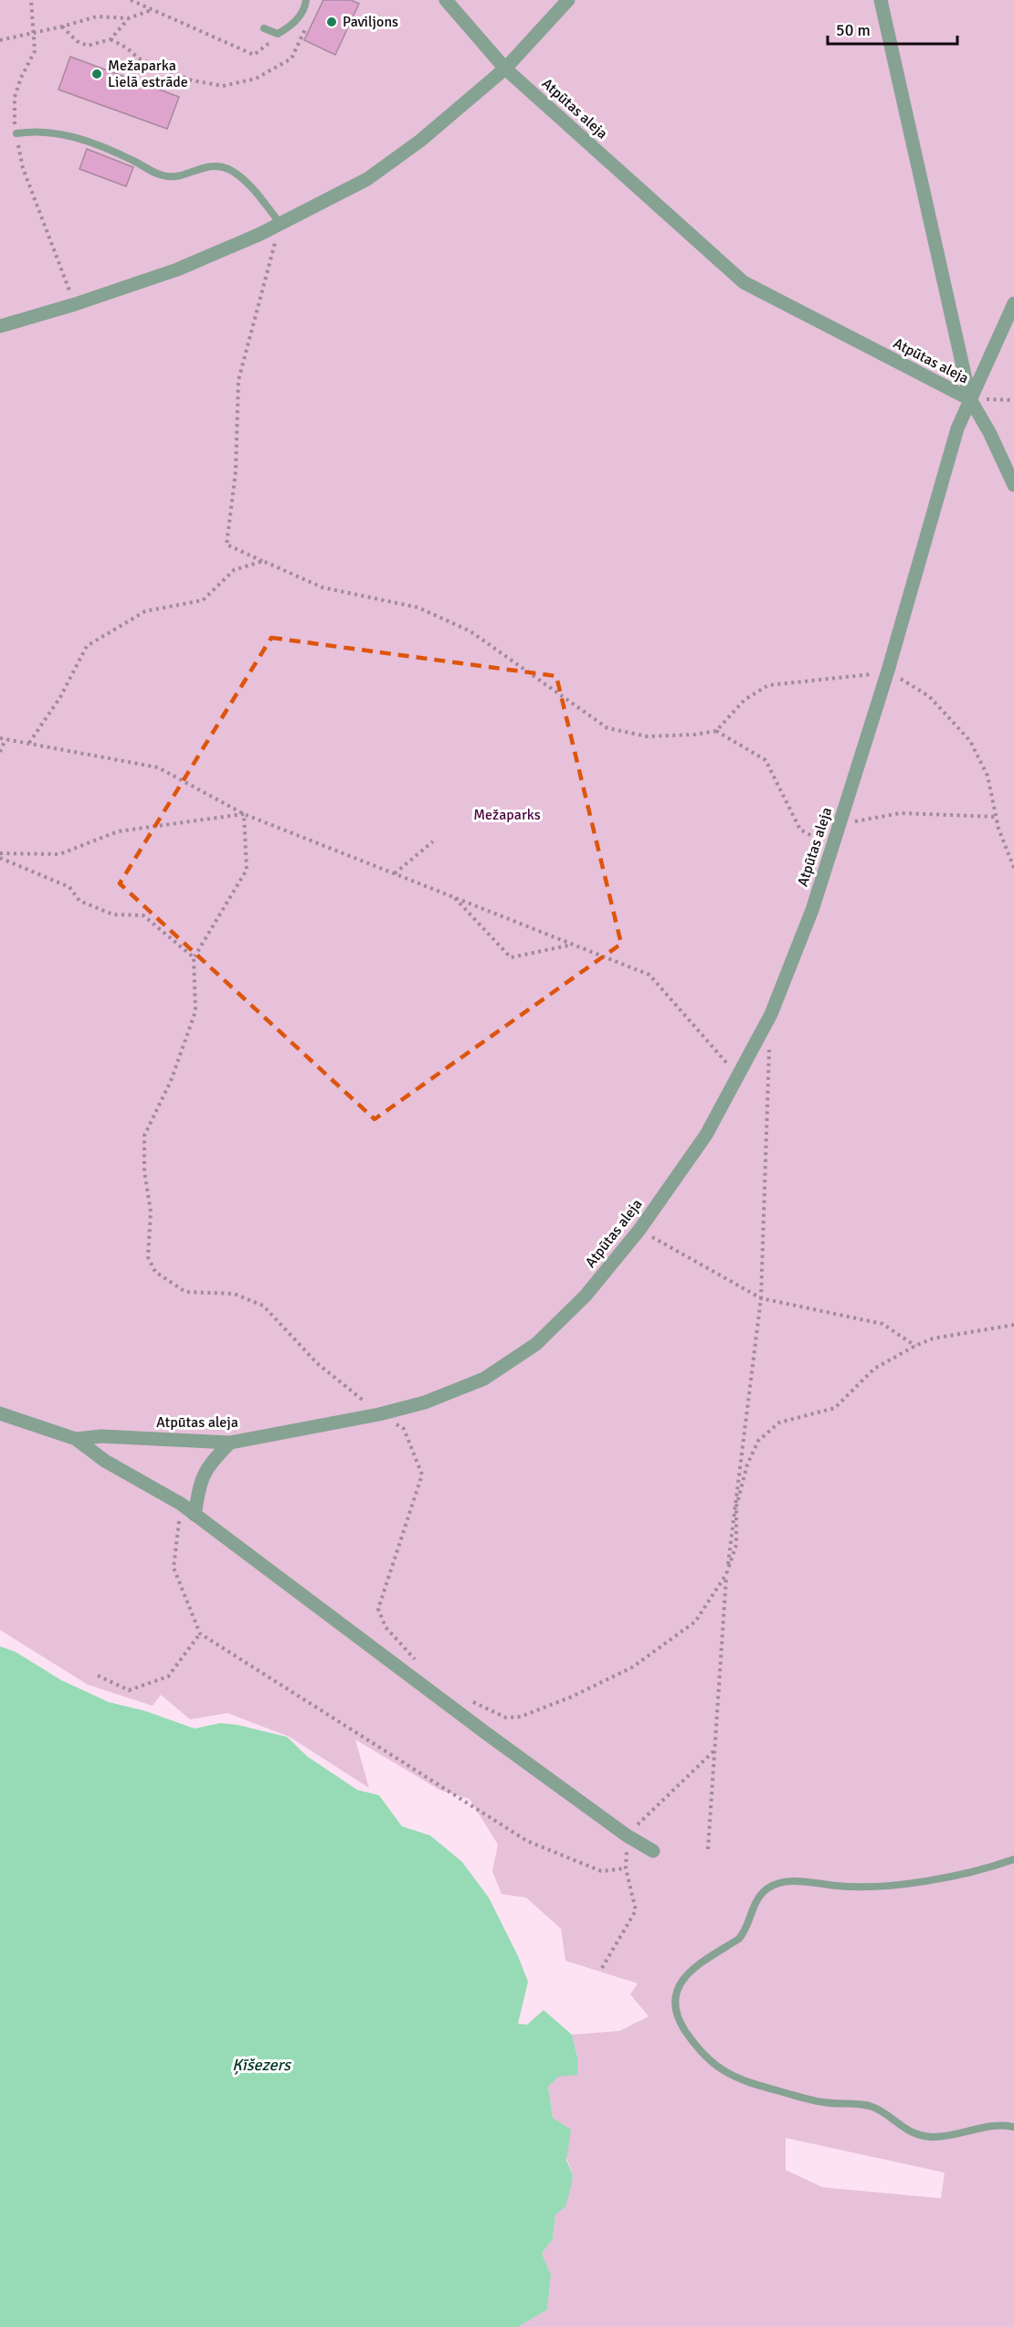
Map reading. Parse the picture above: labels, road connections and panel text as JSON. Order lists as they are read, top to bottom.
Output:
{
  "streets": {
    "street": ["Atpūtas aleja"]
  },
  "water": ["Ķīšezers"],
  "parks": ["Mežaparks"],
  "places": ["Paviljons", "Mežaparka Lielā estrāde"],
  "scale_bar": "50 m"
}
